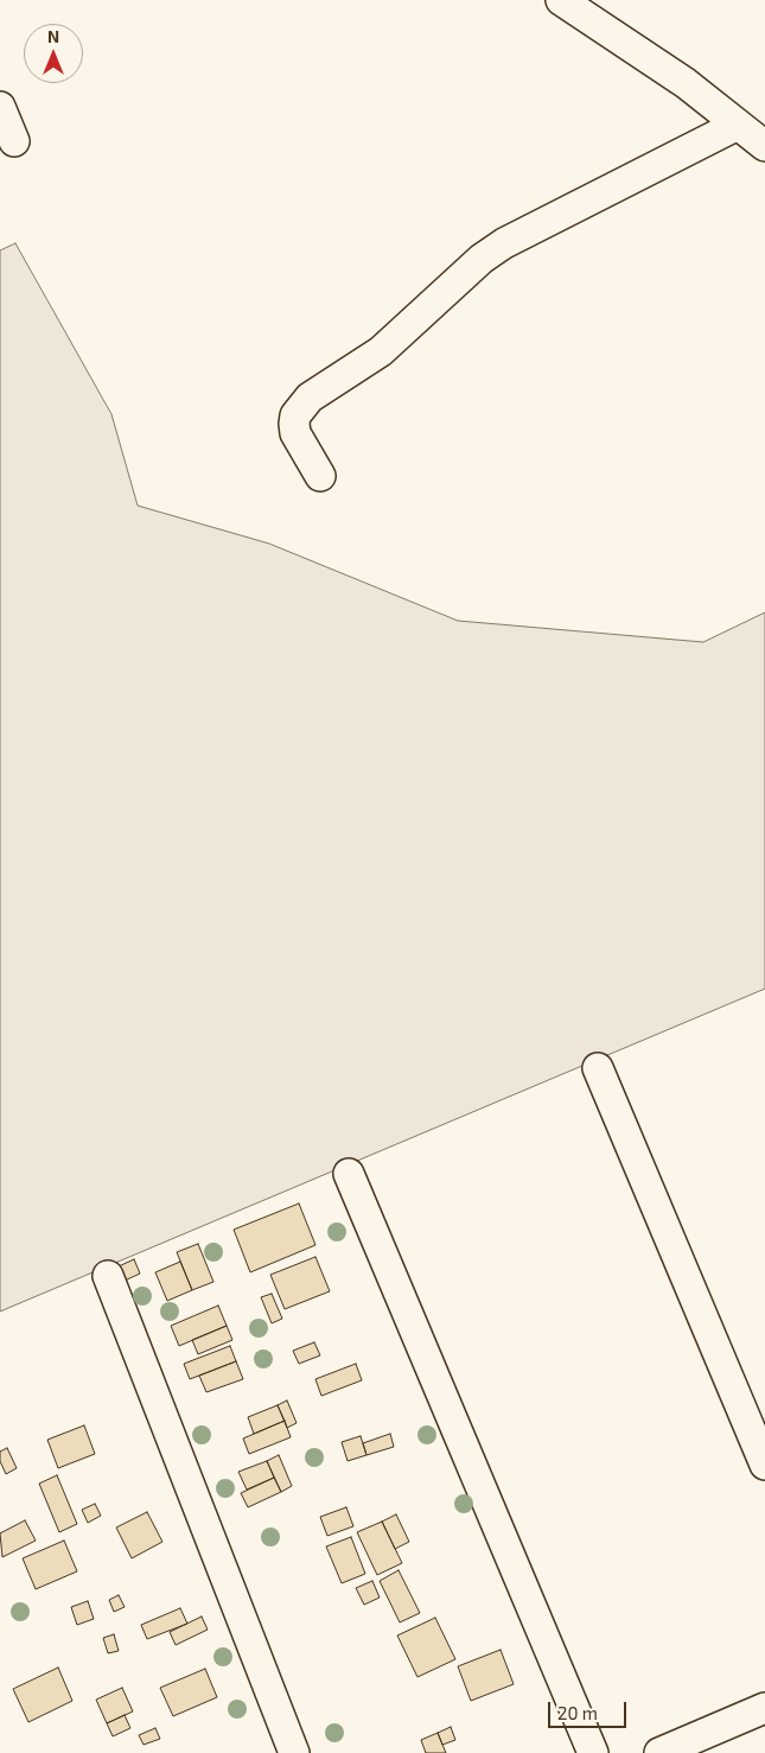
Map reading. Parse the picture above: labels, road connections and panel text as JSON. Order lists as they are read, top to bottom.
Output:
{
  "scale_bar": "20 m",
  "north": "top"
}
